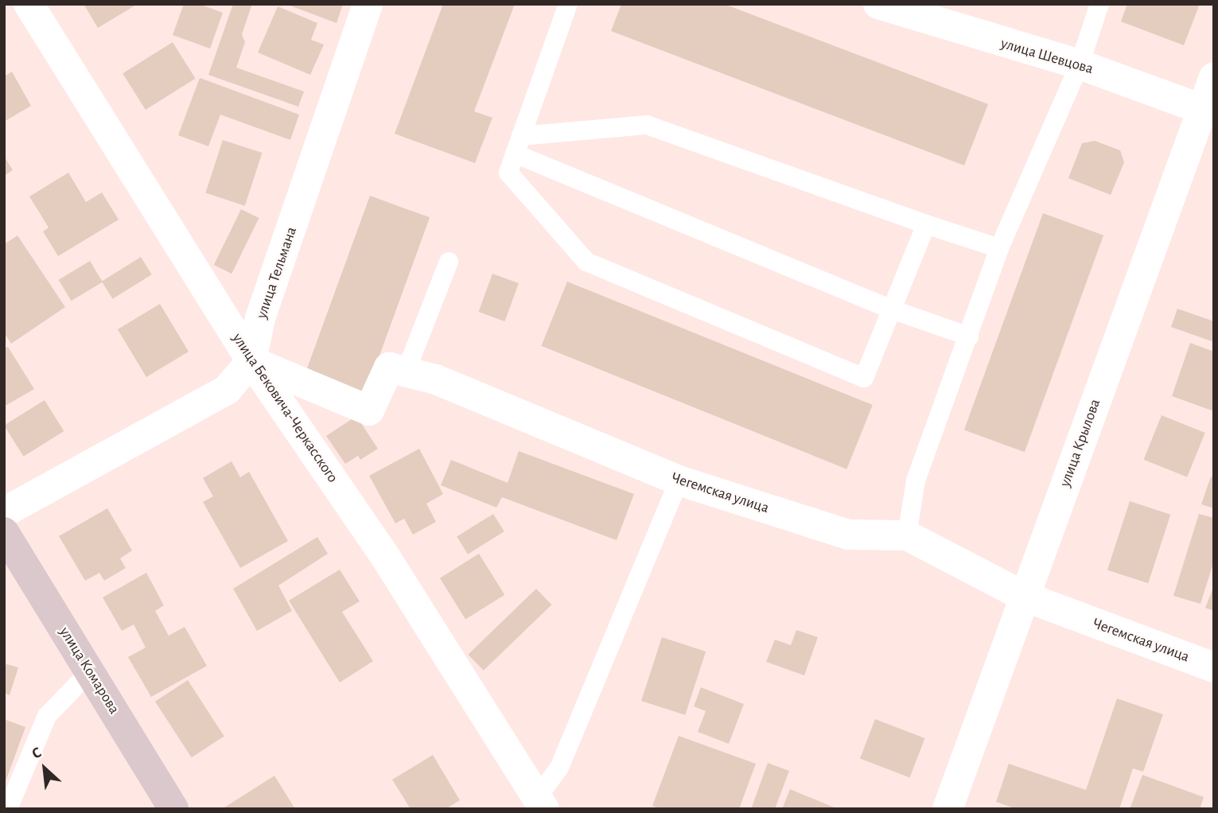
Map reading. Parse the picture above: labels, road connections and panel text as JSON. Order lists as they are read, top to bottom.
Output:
{
  "streets": {
    "main road": ["улица Комарова"],
    "street": [
      "улица Шевцова",
      "улица Тельмана",
      "улица Бековича-Черкасского",
      "улица Крылова",
      "Чегемская улица"
    ]
  },
  "crossings": [
    ["улица Шевцова", "улица Крылова"],
    ["улица Тельмана", "улица Бековича-Черкасского"],
    ["улица Крылова", "Чегемская улица"]
  ],
  "north": "top left"
}
